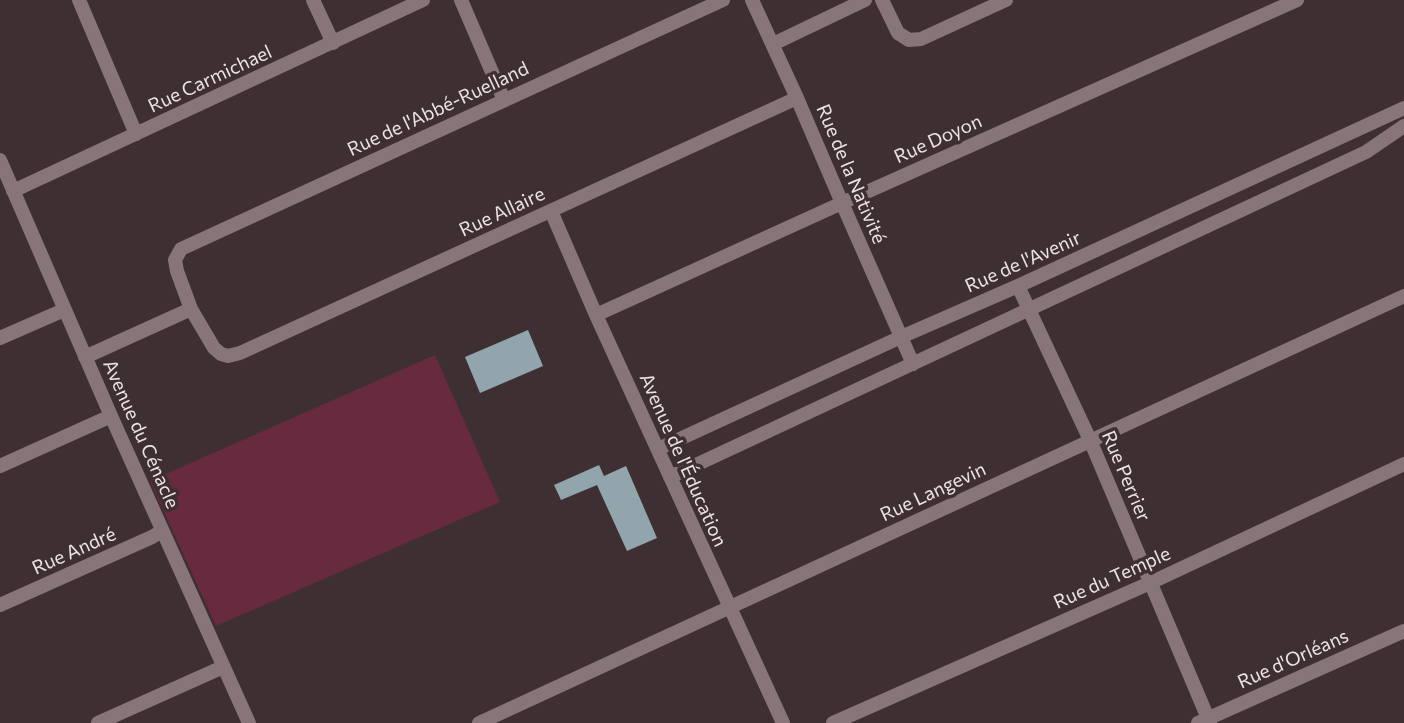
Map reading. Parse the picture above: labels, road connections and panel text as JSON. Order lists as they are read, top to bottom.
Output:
{
  "streets": {
    "street": [
      "Rue Carmichael",
      "Rue de l'Abbé-Ruelland",
      "Rue Doyon",
      "Rue de la Nativité",
      "Rue Allaire",
      "Rue de l'Avenir",
      "Avenue du Cénacle",
      "Avenue de l'Éducation",
      "Rue Perrier",
      "Rue Langevin",
      "Rue André",
      "Rue du Temple",
      "Rue d'Orléans"
    ]
  },
  "crossings": [
    ["Rue Carmichael", "Avenue du Cénacle"],
    ["Rue de l'Abbé-Ruelland", "Rue Allaire"],
    ["Rue Doyon", "Rue de la Nativité"],
    ["Rue Doyon", "Avenue de l'Éducation"],
    ["Rue de la Nativité", "Rue Allaire"],
    ["Rue de la Nativité", "Rue de l'Avenir"],
    ["Rue Allaire", "Avenue de l'Éducation"],
    ["Rue de l'Avenir", "Avenue de l'Éducation"],
    ["Rue de l'Avenir", "Rue Perrier"],
    ["Avenue du Cénacle", "Rue André"],
    ["Avenue de l'Éducation", "Rue Langevin"],
    ["Rue Perrier", "Rue Langevin"],
    ["Rue Perrier", "Rue du Temple"],
    ["Rue Perrier", "Rue d'Orléans"]
  ]
}
